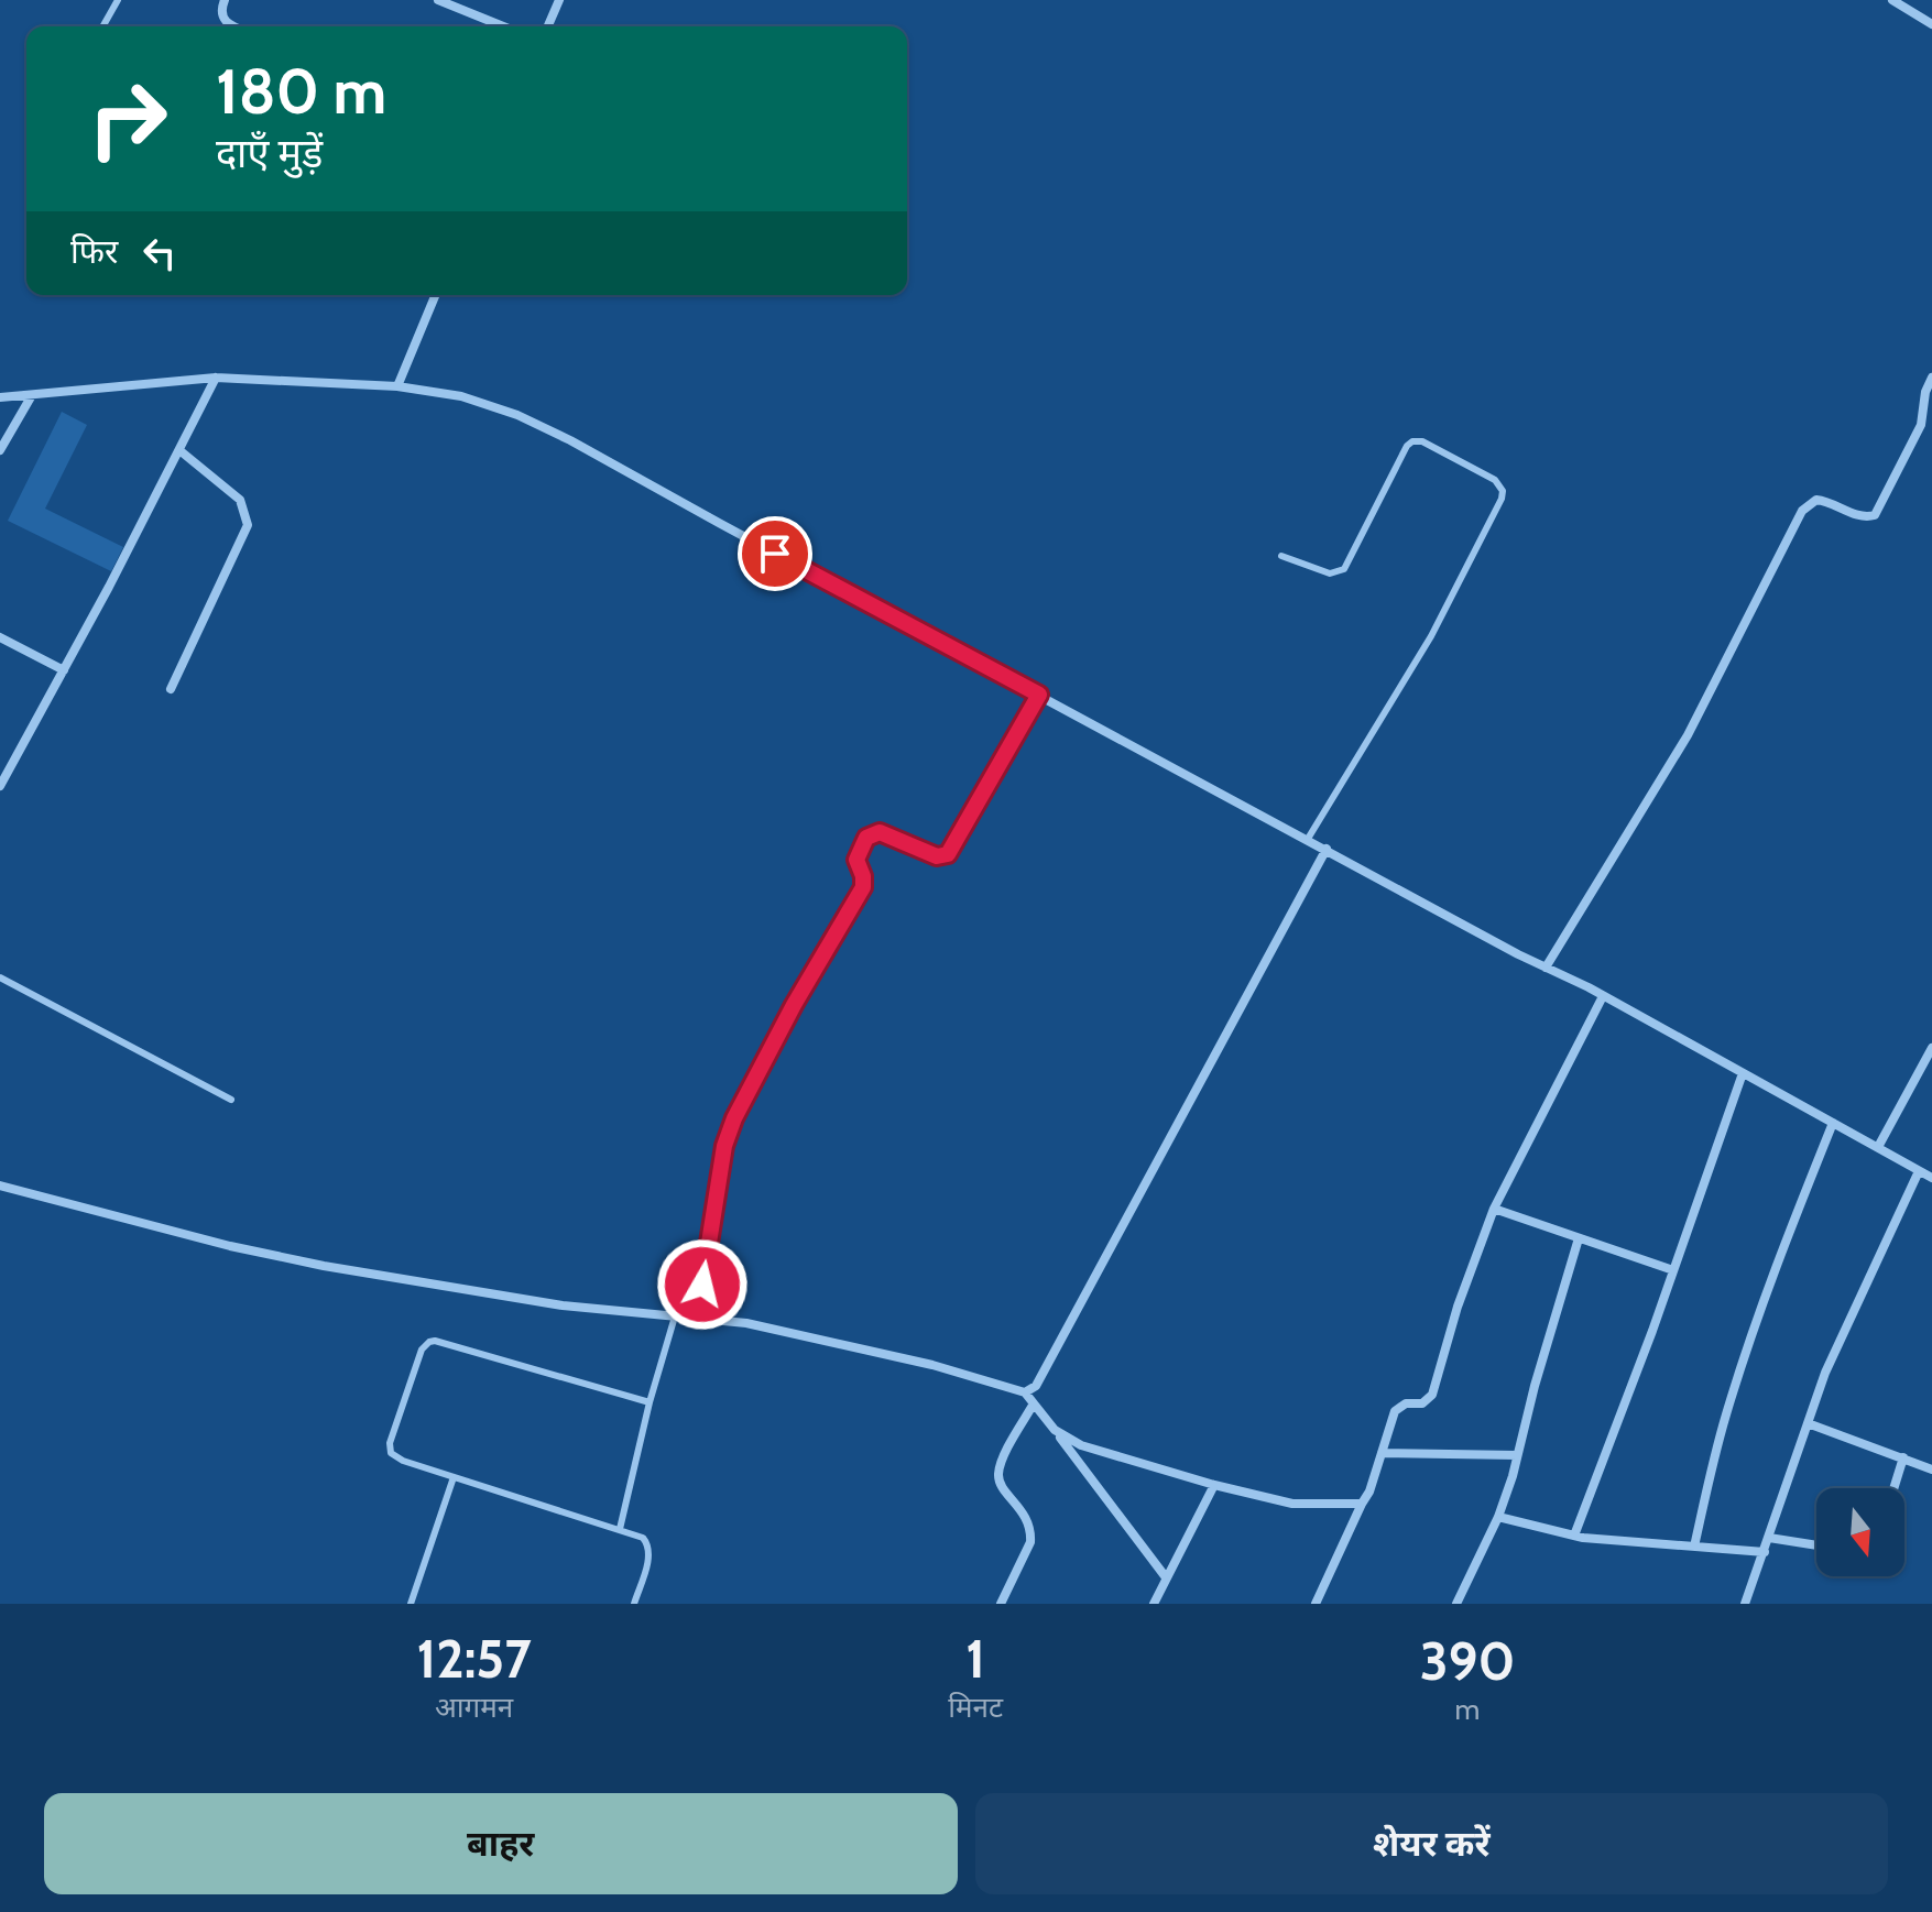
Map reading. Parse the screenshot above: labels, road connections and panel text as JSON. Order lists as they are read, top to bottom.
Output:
{
  "north": "bottom",
  "page": {
    "turn": ["180 m", "दाएँ मुड़ें"],
    "then": "फिर",
    "eta": [
      "12:57",
      "आगमन",
      "1",
      "मिनट",
      "390",
      "m"
    ],
    "buttons": ["बाहर", "शेयर करें"]
  }
}
